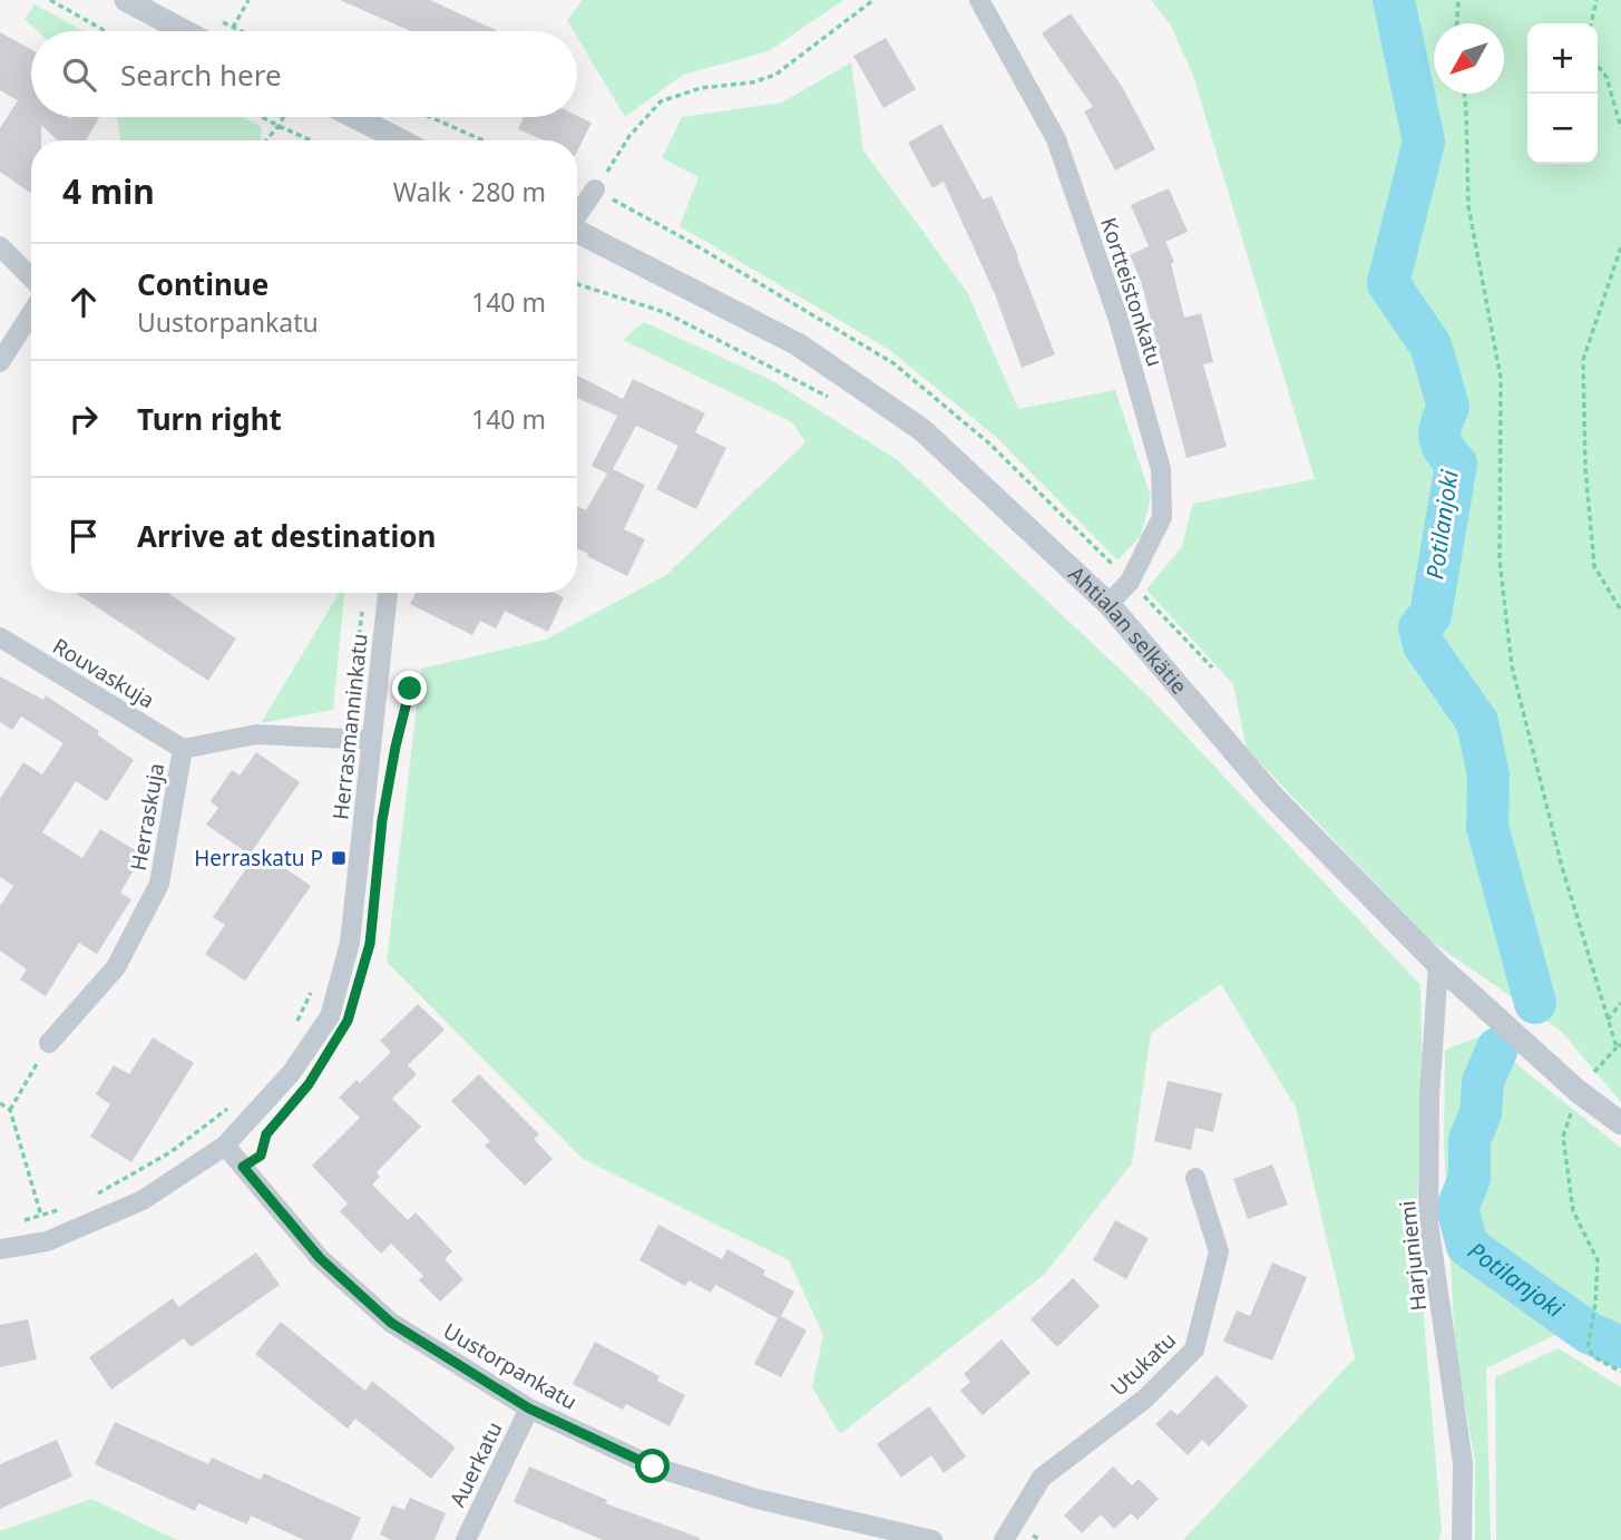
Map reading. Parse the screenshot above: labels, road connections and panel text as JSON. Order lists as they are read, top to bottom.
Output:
{
  "streets": {
    "street": [
      "Kortteistonkatu",
      "Ahtialan selkätie",
      "Rouvaskuja",
      "Herrasmanninkatu",
      "Herraskuja",
      "Harjuniemi",
      "Utukatu",
      "Uustorpankatu",
      "Auerkatu"
    ]
  },
  "crossings": [
    ["Kortteistonkatu", "Ahtialan selkätie"],
    ["Ahtialan selkätie", "Harjuniemi"],
    ["Rouvaskuja", "Herraskuja"],
    ["Herrasmanninkatu", "Uustorpankatu"],
    ["Uustorpankatu", "Auerkatu"]
  ],
  "water": ["Potilanjoki"],
  "places": {
    "transit": ["Herraskatu P"]
  },
  "north": "bottom left",
  "page": {
    "map_buttons": ["+", "−"],
    "search": "Search here",
    "heading": ["4 min", "Walk · 280 m"],
    "list": [
      ["Continue", "Uustorpankatu", "140 m"],
      ["Turn right", "140 m"],
      "Arrive at destination"
    ]
  }
}
